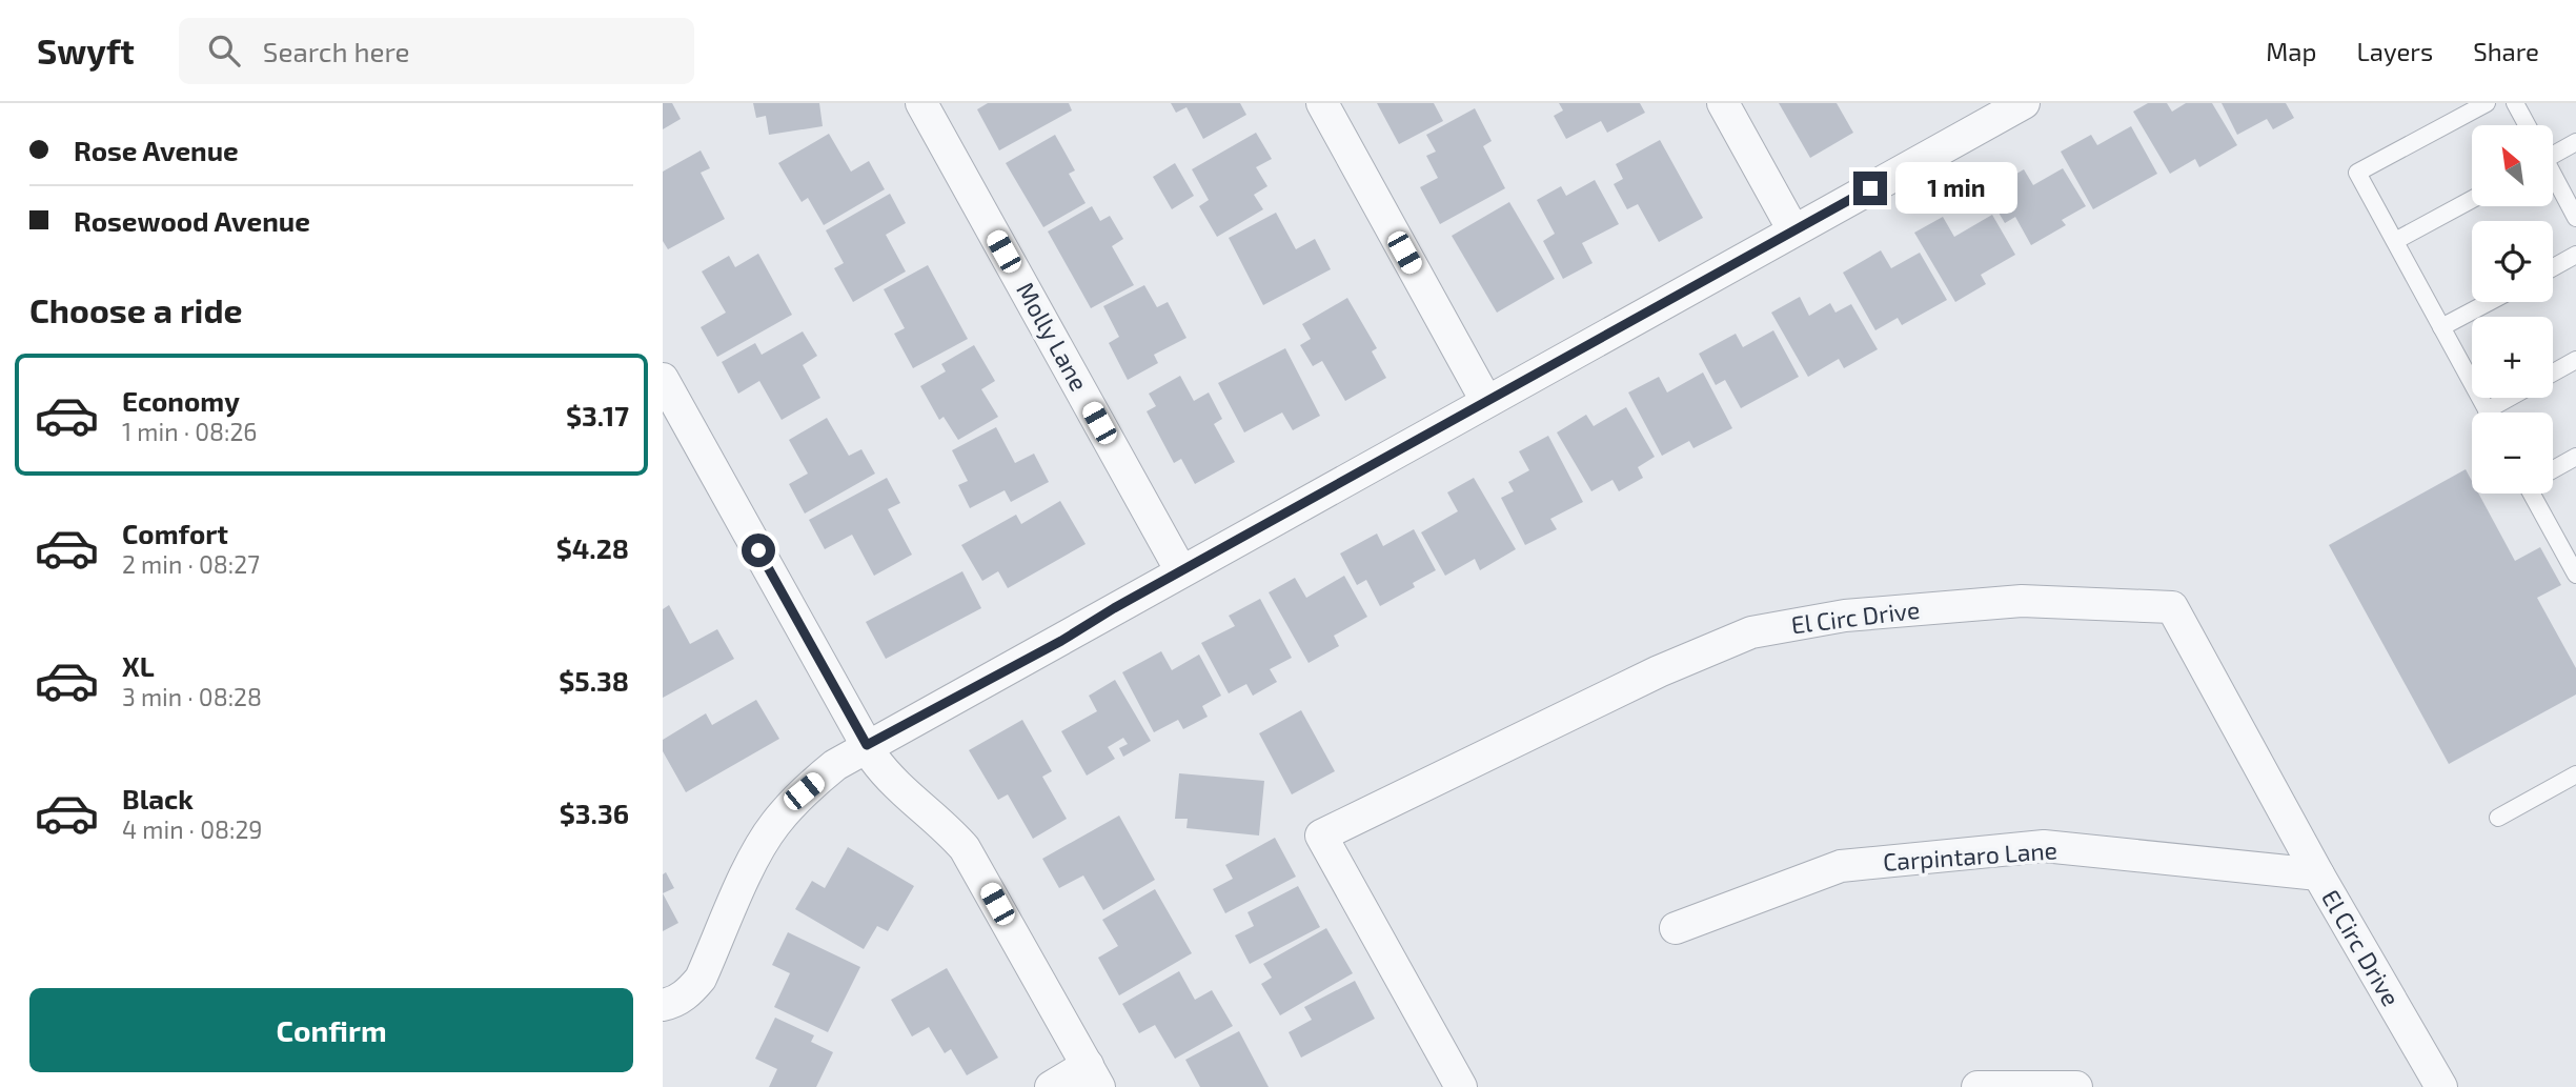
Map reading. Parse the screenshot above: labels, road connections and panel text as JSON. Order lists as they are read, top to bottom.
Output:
{
  "streets": {
    "street": ["Molly Lane", "El Circ Drive", "Carpintaro Lane"]
  },
  "crossings": [
    ["El Circ Drive", "Carpintaro Lane"]
  ],
  "north": "top left",
  "page": {
    "header": "Swyft",
    "search": "Search here",
    "nav": ["Map", "Layers", "Share"],
    "banner": ["Rose Avenue", "Rosewood Avenue"],
    "map_buttons": ["+", "−"],
    "bubble": "1 min",
    "heading": "Choose a ride",
    "list": [
      {
        "name": "Economy",
        "note": "1 min · 08:26",
        "value": "$3.17"
      },
      {
        "name": "Comfort",
        "note": "2 min · 08:27",
        "value": "$4.28"
      },
      {
        "name": "XL",
        "note": "3 min · 08:28",
        "value": "$5.38"
      },
      {
        "name": "Black",
        "note": "4 min · 08:29",
        "value": "$3.36"
      }
    ],
    "buttons": "Confirm"
  }
}
